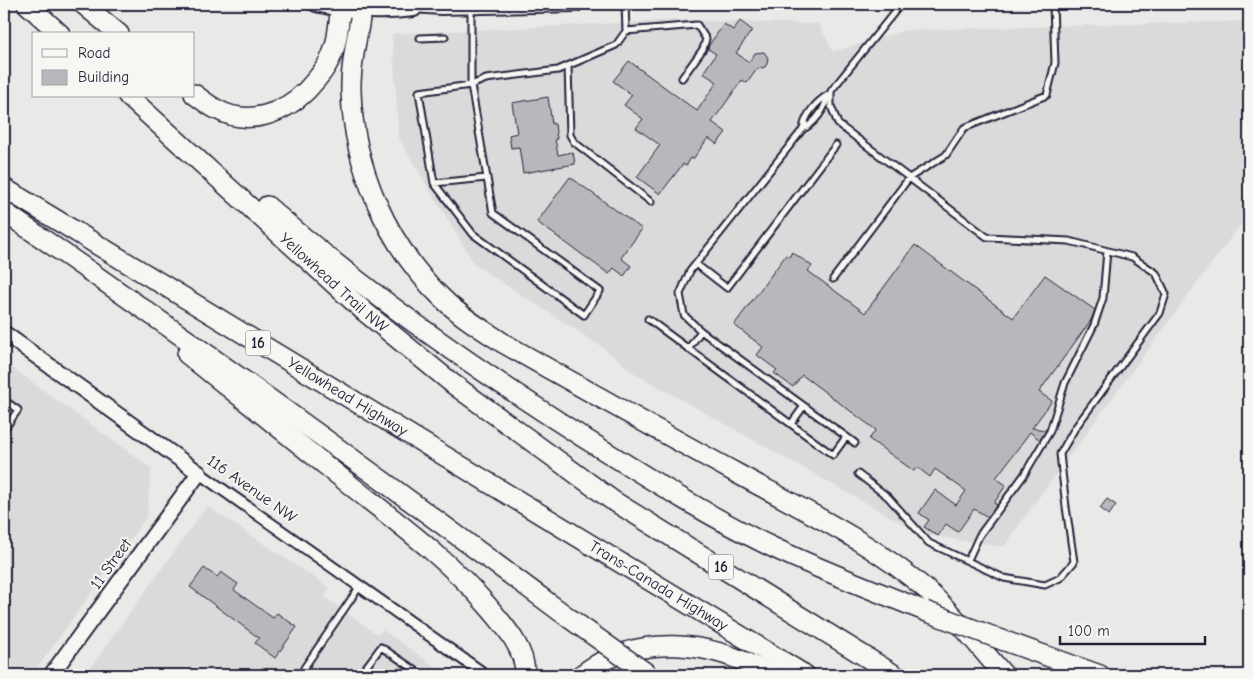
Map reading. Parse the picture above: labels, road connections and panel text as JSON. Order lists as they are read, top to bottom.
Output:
{
  "streets": {
    "highway": [
      "Yellowhead Trail NW",
      "16",
      "Yellowhead Highway",
      "Trans-Canada Highway"
    ],
    "street": ["116 Avenue NW", "11 Street"]
  },
  "crossings": [
    ["Yellowhead Highway", "Trans-Canada Highway"],
    ["116 Avenue NW", "11 Street"]
  ],
  "legend": ["Road", "Building"],
  "scale_bar": "100 m"
}
